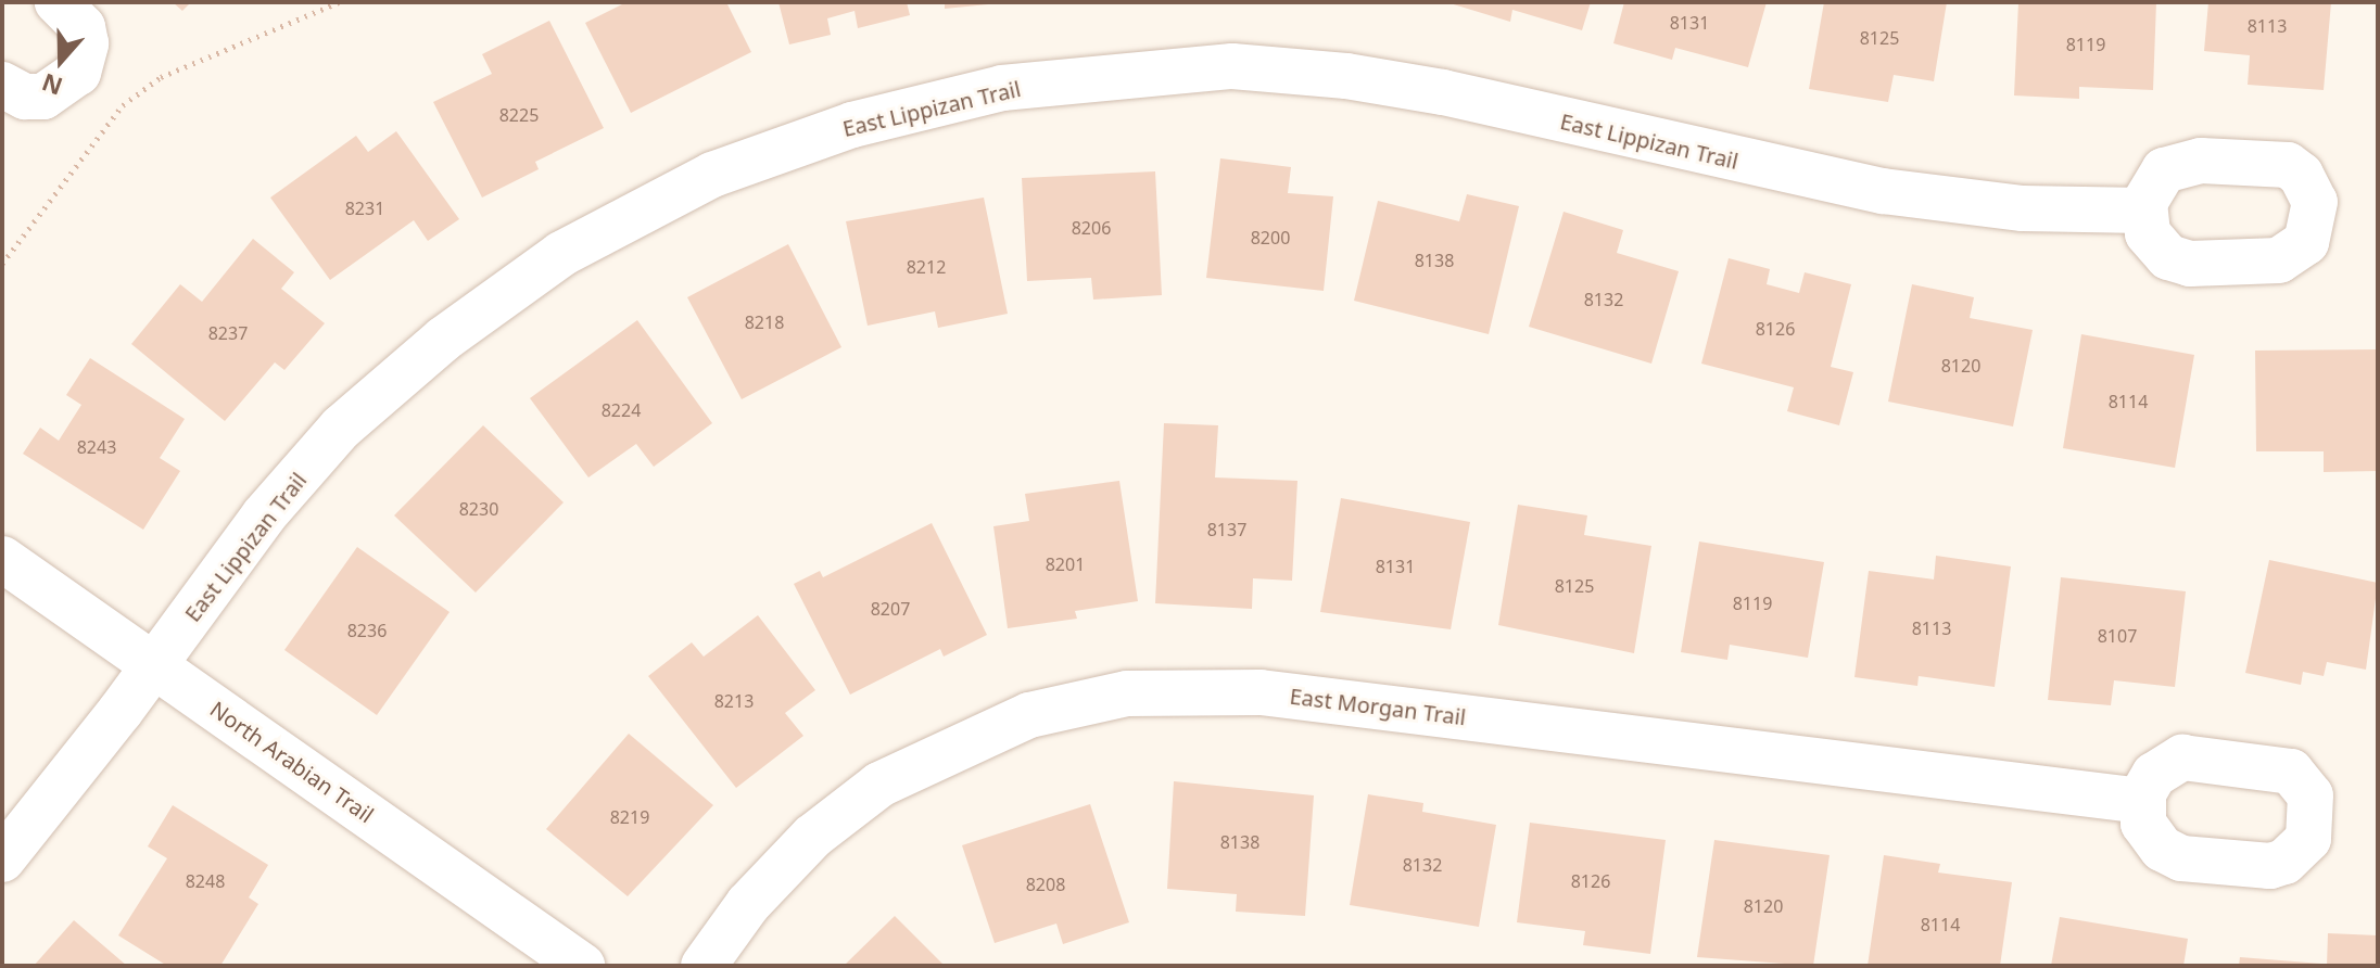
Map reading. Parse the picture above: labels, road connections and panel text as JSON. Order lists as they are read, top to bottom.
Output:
{
  "streets": {
    "street": ["East Lippizan Trail", "East Morgan Trail", "North Arabian Trail"]
  },
  "crossings": [
    ["East Lippizan Trail", "North Arabian Trail"]
  ],
  "house_numbers": [
    "8131",
    "8113",
    "8125",
    "8119",
    "8225",
    "8231",
    "8206",
    "8200",
    "8138",
    "8212",
    "8132",
    "8218",
    "8126",
    "8237",
    "8120",
    "8114",
    "8224",
    "8243",
    "8230",
    "8137",
    "8201",
    "8131",
    "8125",
    "8119",
    "8207",
    "8113",
    "8236",
    "8107",
    "8213",
    "8219",
    "8138",
    "8132",
    "8248",
    "8126",
    "8208",
    "8120",
    "8114"
  ],
  "north": "bottom"
}
